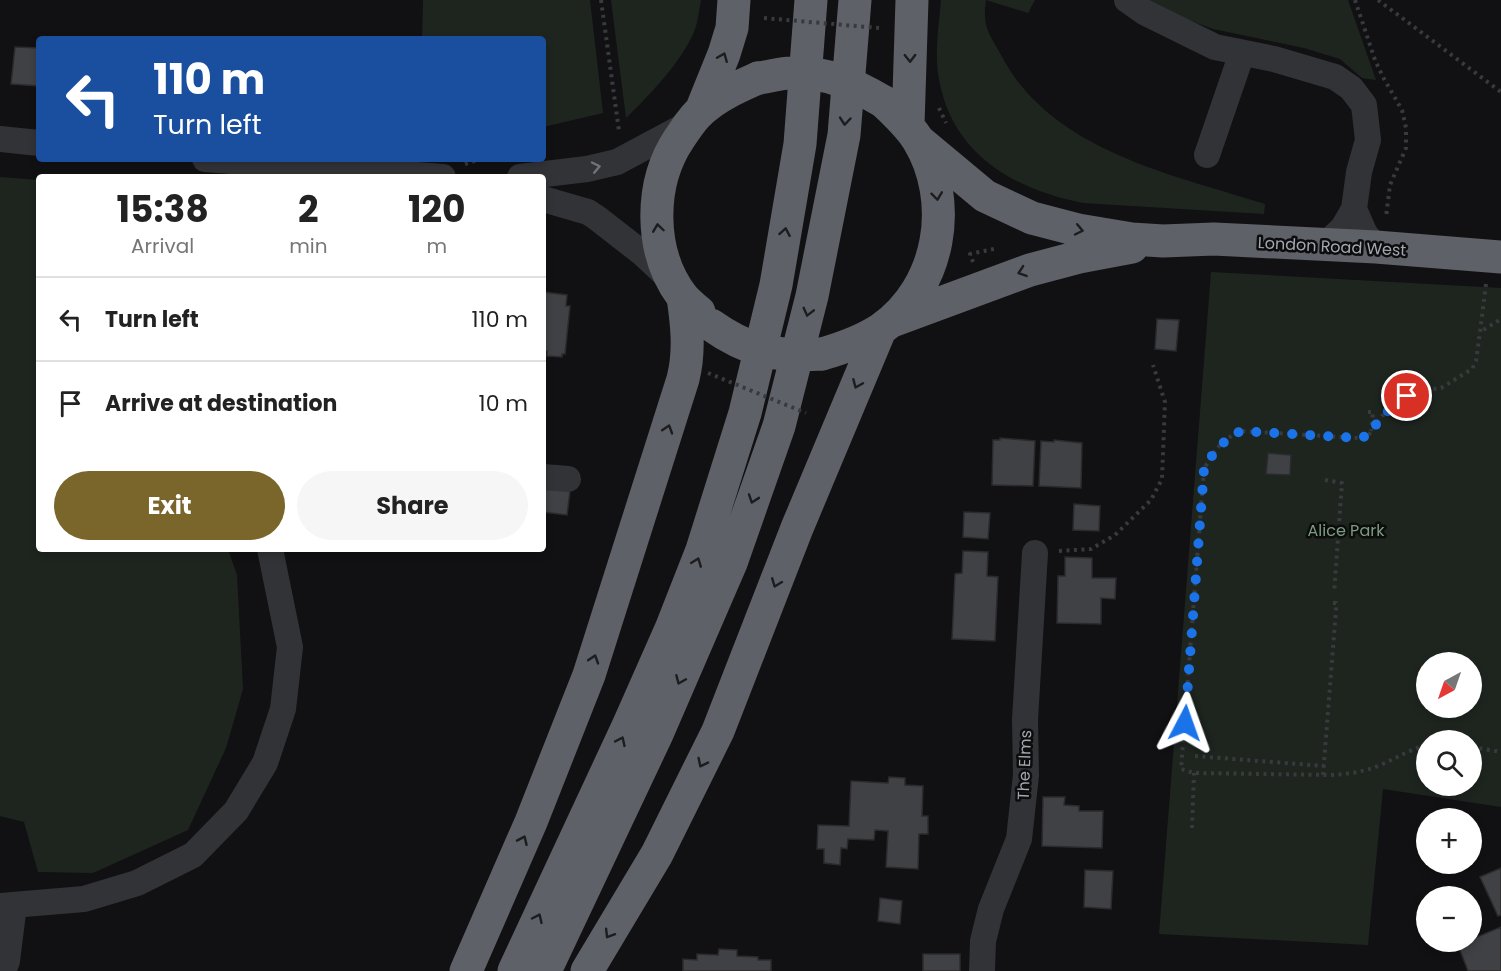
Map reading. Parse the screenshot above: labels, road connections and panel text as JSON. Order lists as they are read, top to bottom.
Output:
{
  "streets": {
    "highway": ["London Road West"],
    "street": ["The Elms"]
  },
  "parks": ["Alice Park"],
  "north": "bottom left",
  "page": {
    "turn": ["110 m", "Turn left"],
    "eta": [
      "15:38",
      "Arrival",
      "2",
      "min",
      "120",
      "m"
    ],
    "list": [
      {
        "name": "Turn left",
        "value": "110 m"
      },
      {
        "name": "Arrive at destination",
        "value": "10 m"
      }
    ],
    "buttons": ["Exit", "Share"],
    "map_buttons": ["+", "−"]
  }
}
